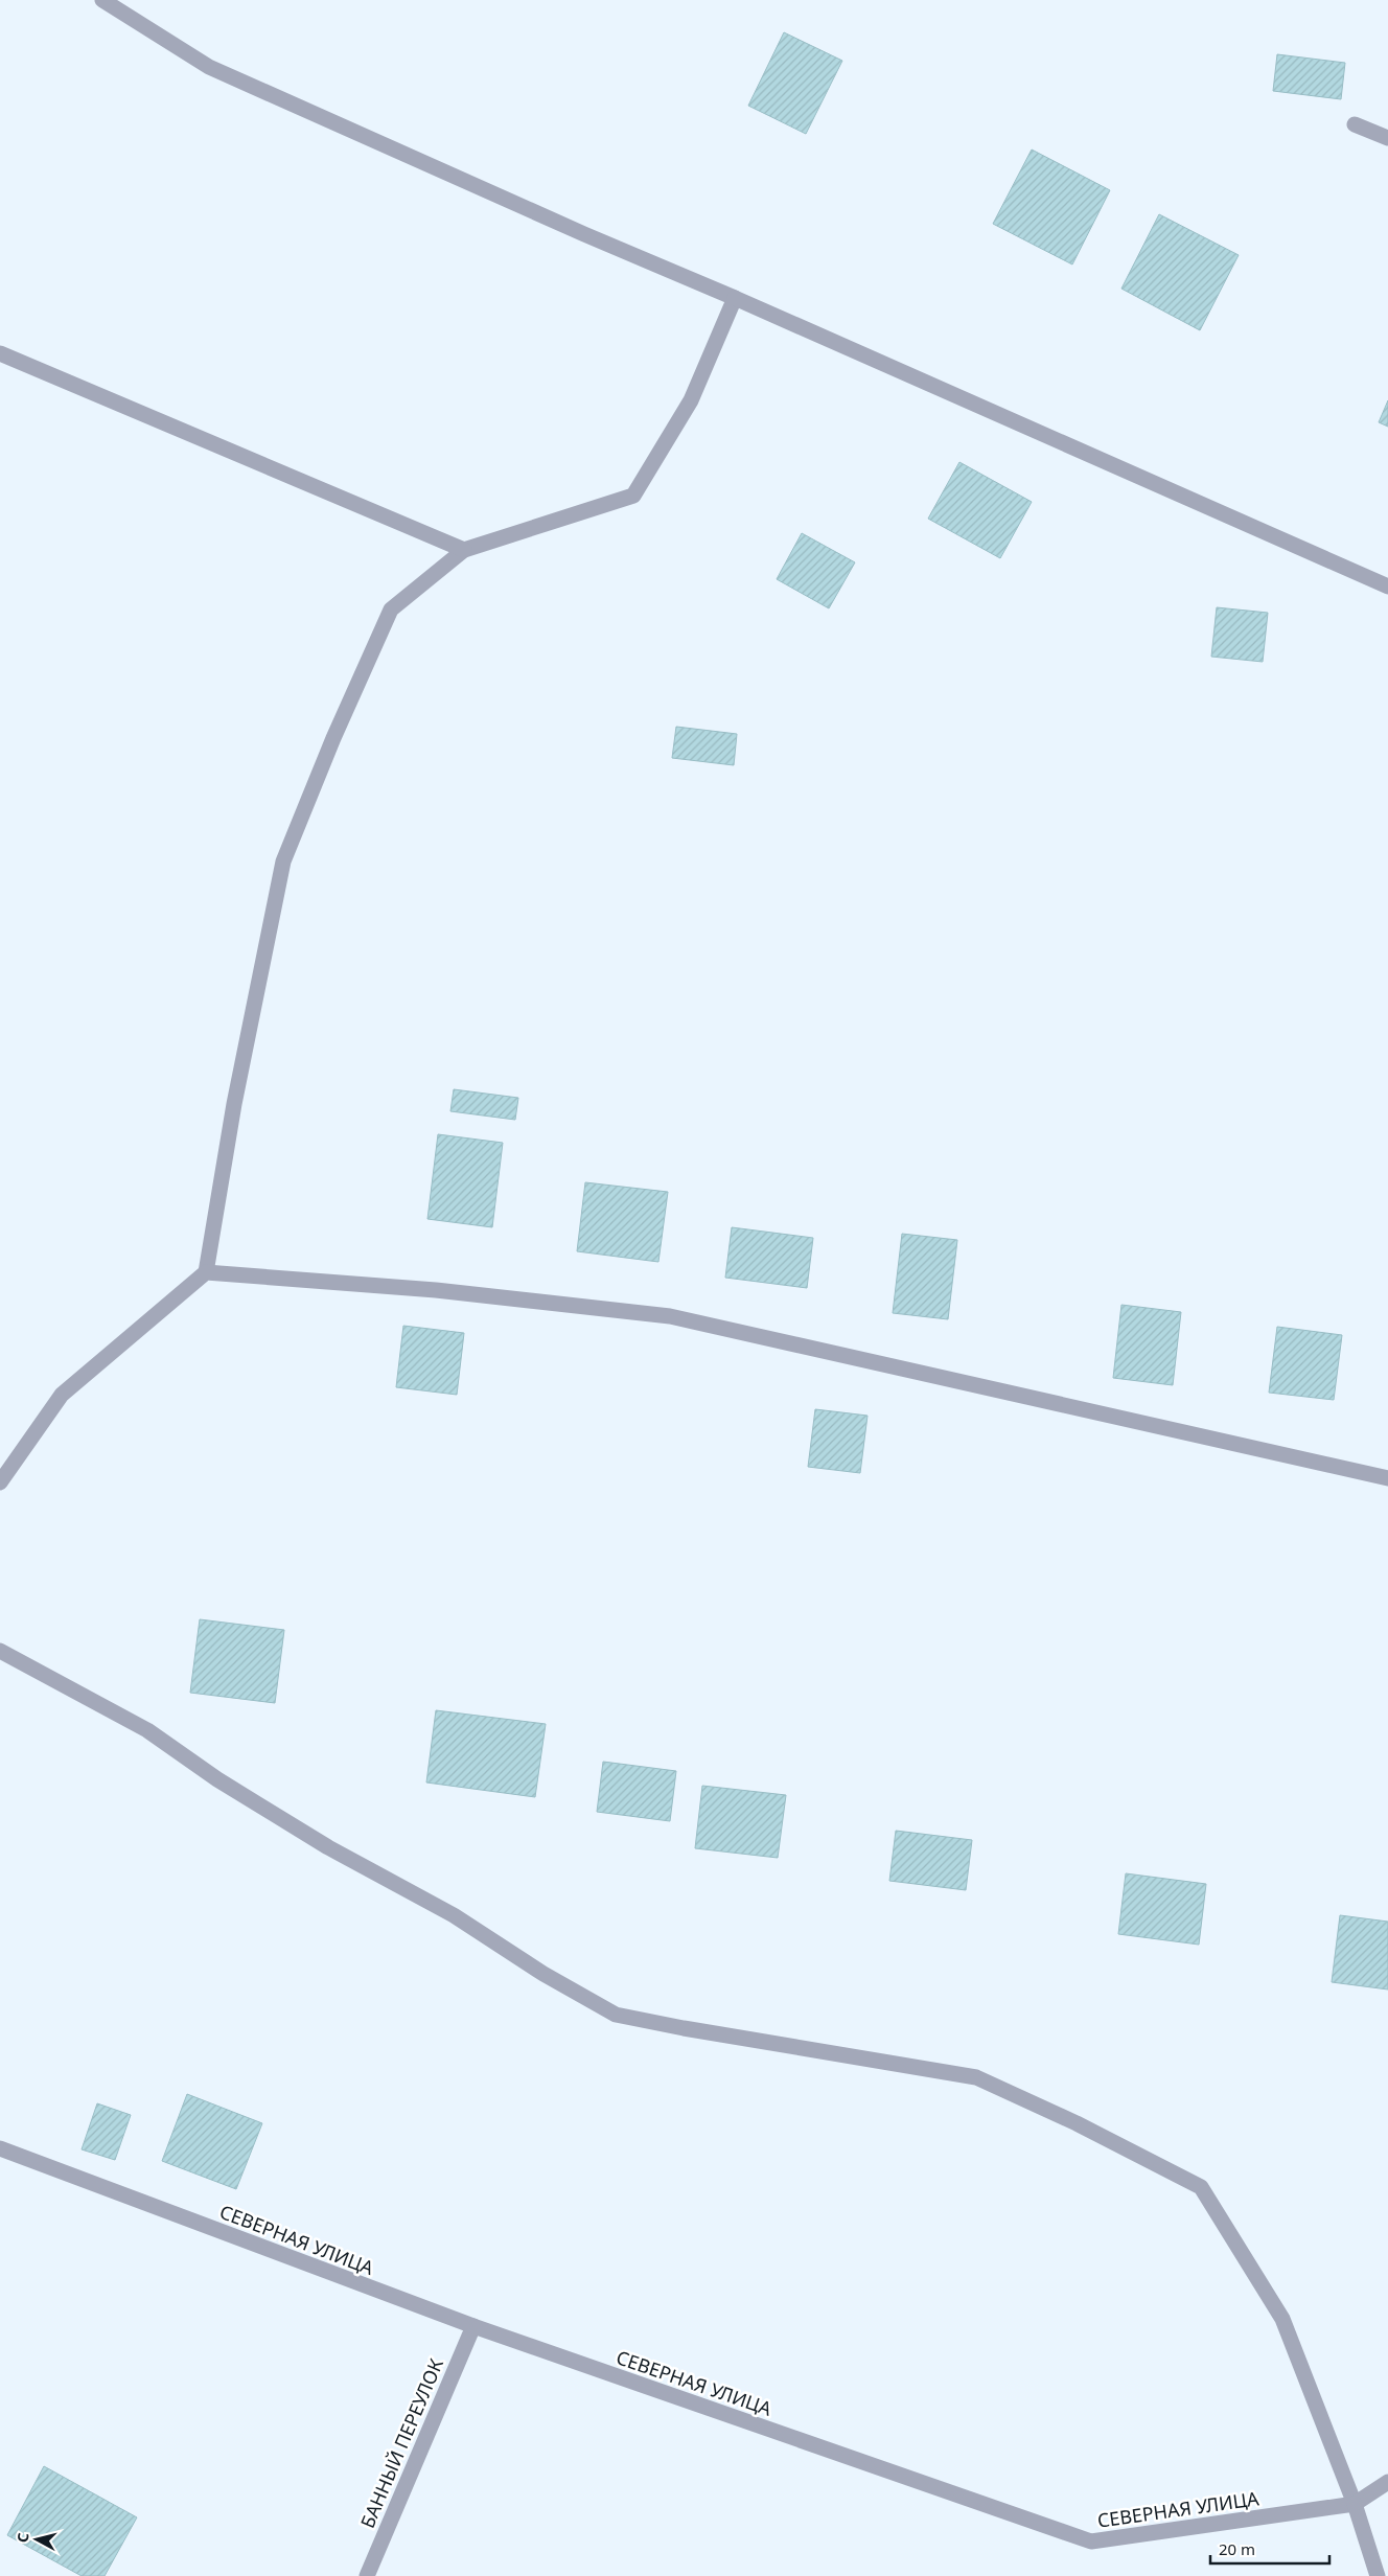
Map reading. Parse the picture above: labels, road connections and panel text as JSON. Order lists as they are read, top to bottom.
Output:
{
  "streets": {
    "street": ["СЕВЕРНАЯ УЛИЦА", "БАННЫЙ ПЕРЕУЛОК"]
  },
  "crossings": [
    ["СЕВЕРНАЯ УЛИЦА", "БАННЫЙ ПЕРЕУЛОК"]
  ],
  "scale_bar": "20 m",
  "north": "left"
}
